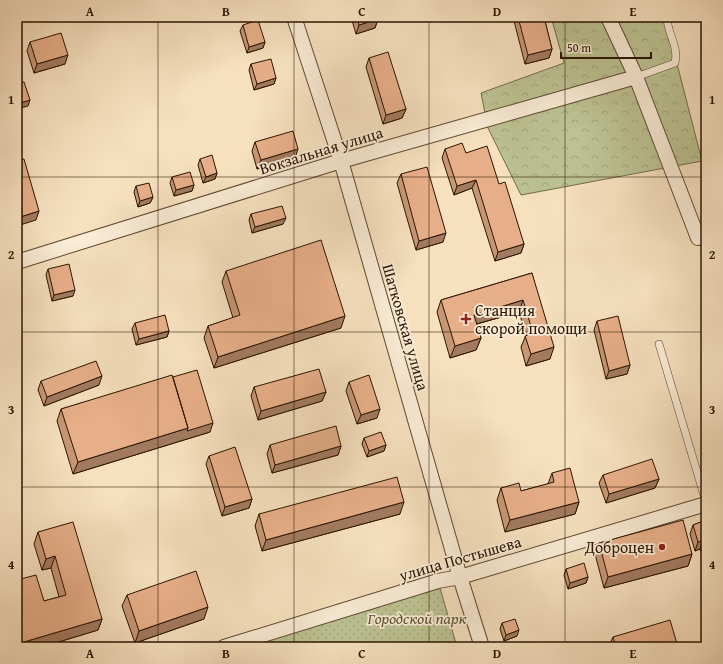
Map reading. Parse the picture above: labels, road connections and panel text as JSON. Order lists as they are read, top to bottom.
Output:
{
  "streets": {
    "street": ["Вокзальная улица", "Шатковская улица", "улица Постышева"]
  },
  "crossings": [
    ["Вокзальная улица", "Шатковская улица"],
    ["Шатковская улица", "улица Постышева"]
  ],
  "parks": ["Городской парк"],
  "places": {
    "health": ["Станция скорой помощи"],
    "other": ["Доброцен"]
  },
  "scale_bar": "50 m",
  "grid": {
    "columns": [
      "A",
      "B",
      "C",
      "D",
      "E"
    ],
    "rows": [
      "1",
      "2",
      "3",
      "4"
    ]
  }
}
